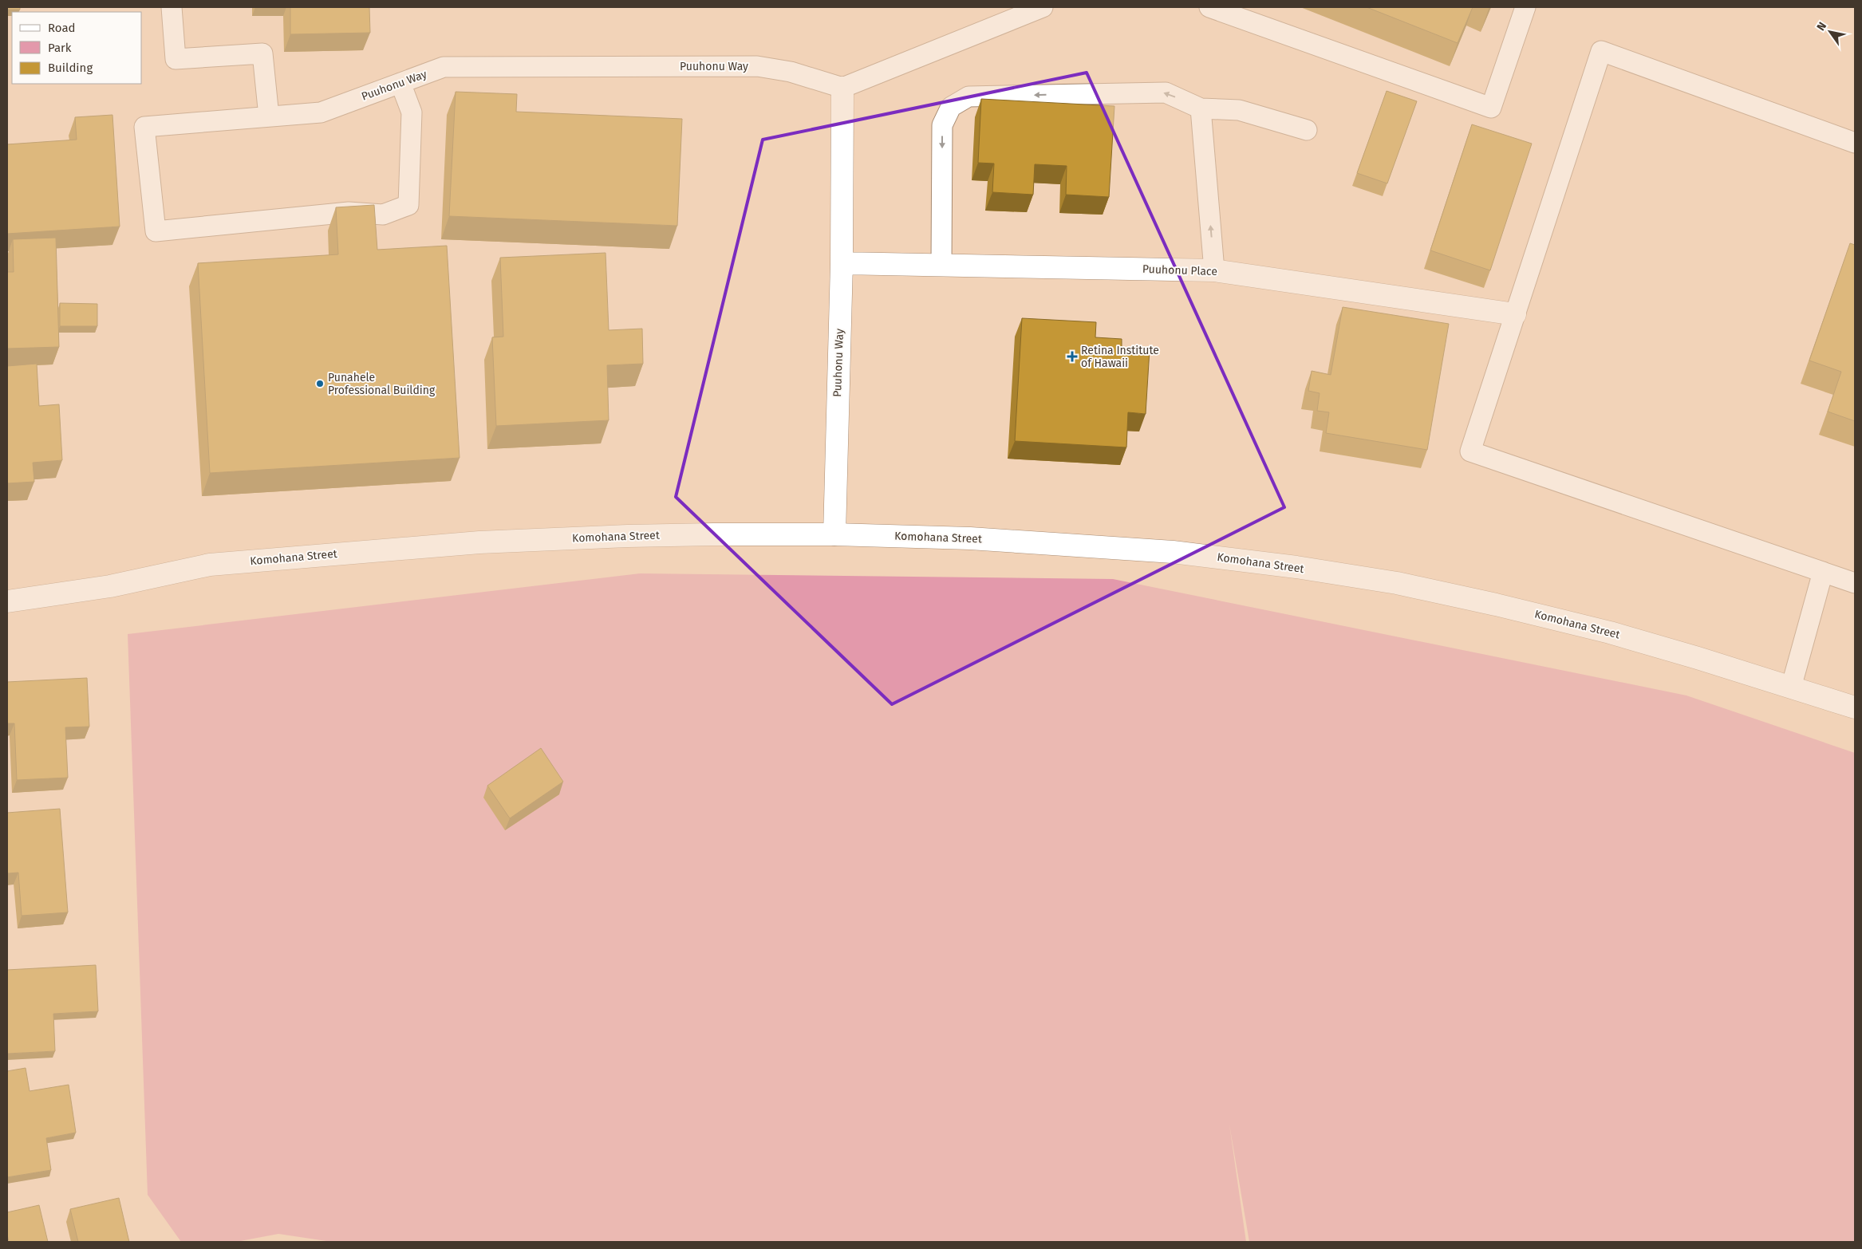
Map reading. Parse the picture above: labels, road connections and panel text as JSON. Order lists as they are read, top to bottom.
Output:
{
  "streets": {
    "main road": ["Puuhonu Way", "Puuhonu Place", "Komohana Street"]
  },
  "crossings": [
    ["Puuhonu Way", "Puuhonu Place"],
    ["Puuhonu Way", "Komohana Street"]
  ],
  "places": {
    "health": ["Retina Institute of Hawaii"],
    "other": ["Punahele Professional Building"]
  },
  "legend": ["Road", "Park", "Building"],
  "north": "top left"
}
